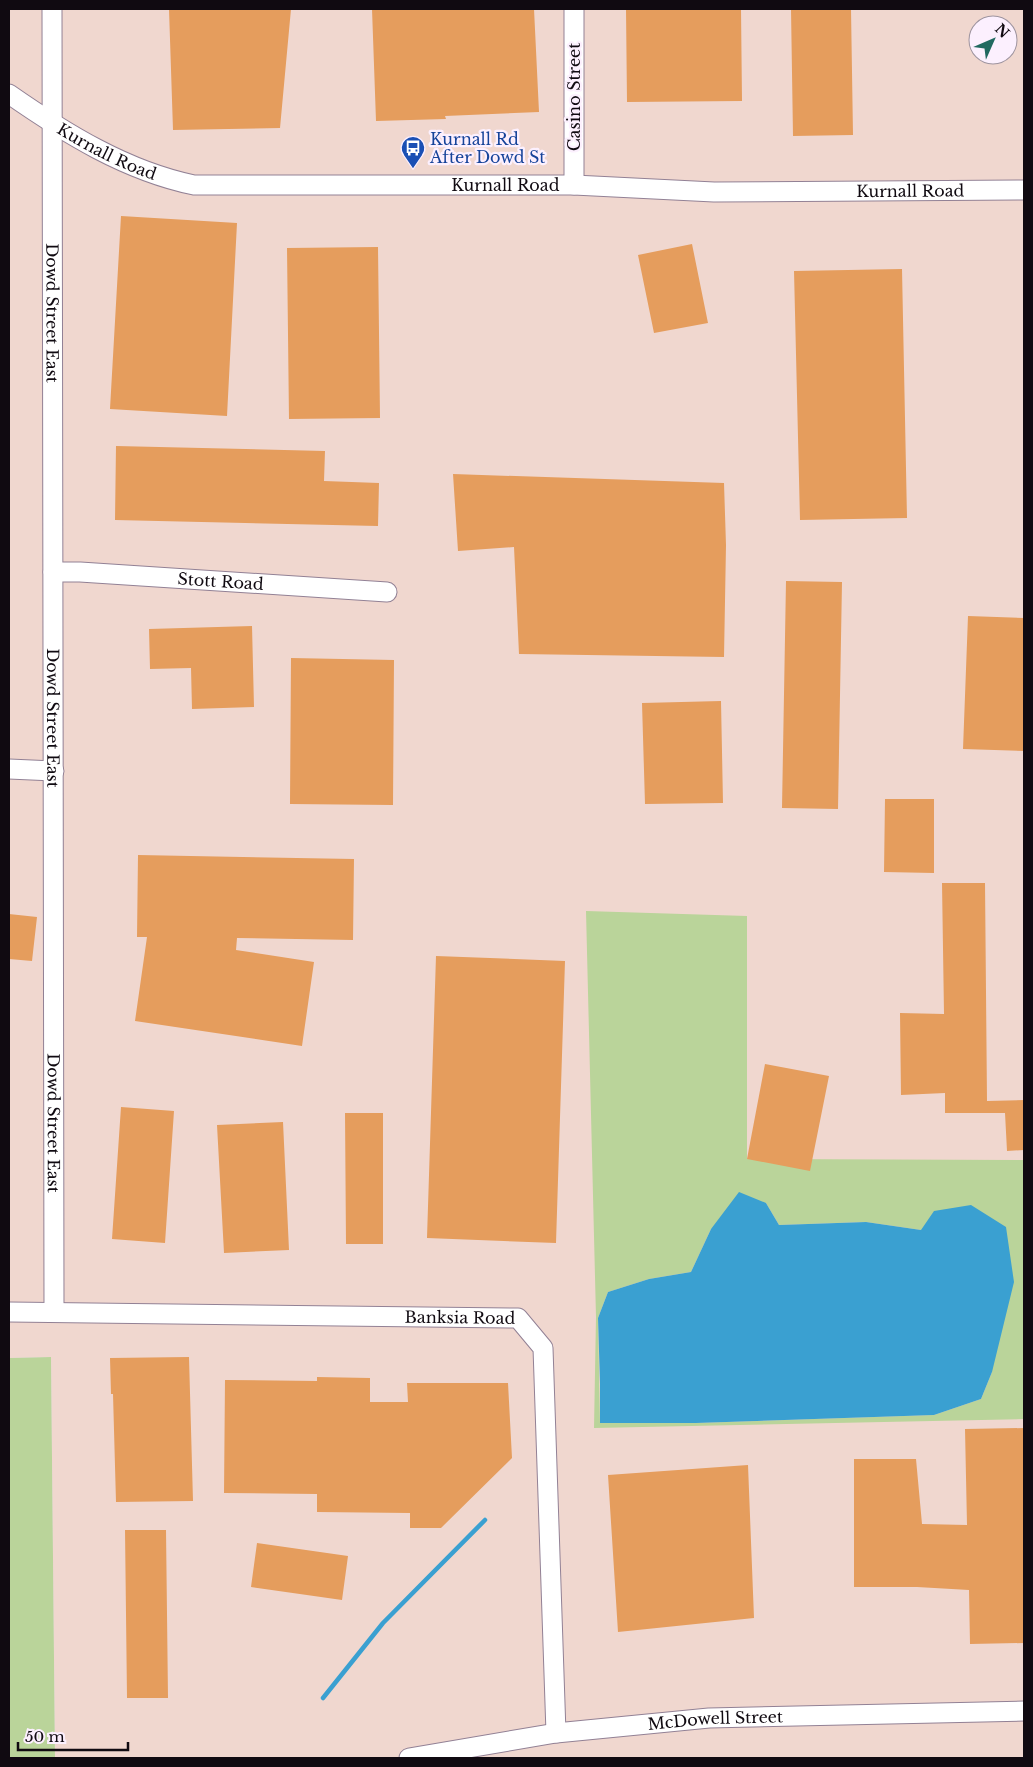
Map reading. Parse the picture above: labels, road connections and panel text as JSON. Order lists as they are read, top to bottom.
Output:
{
  "streets": {
    "street": [
      "Casino Street",
      "Kurnall Road",
      "Dowd Street East",
      "Stott Road",
      "Banksia Road",
      "McDowell Street"
    ]
  },
  "crossings": [
    ["Casino Street", "Kurnall Road"],
    ["Kurnall Road", "Dowd Street East"],
    ["Dowd Street East", "Stott Road"],
    ["Dowd Street East", "Banksia Road"],
    ["Banksia Road", "McDowell Street"]
  ],
  "places": {
    "bus stop": ["Kurnall Rd After Dowd St"]
  },
  "scale_bar": "50 m",
  "north": "top right"
}
